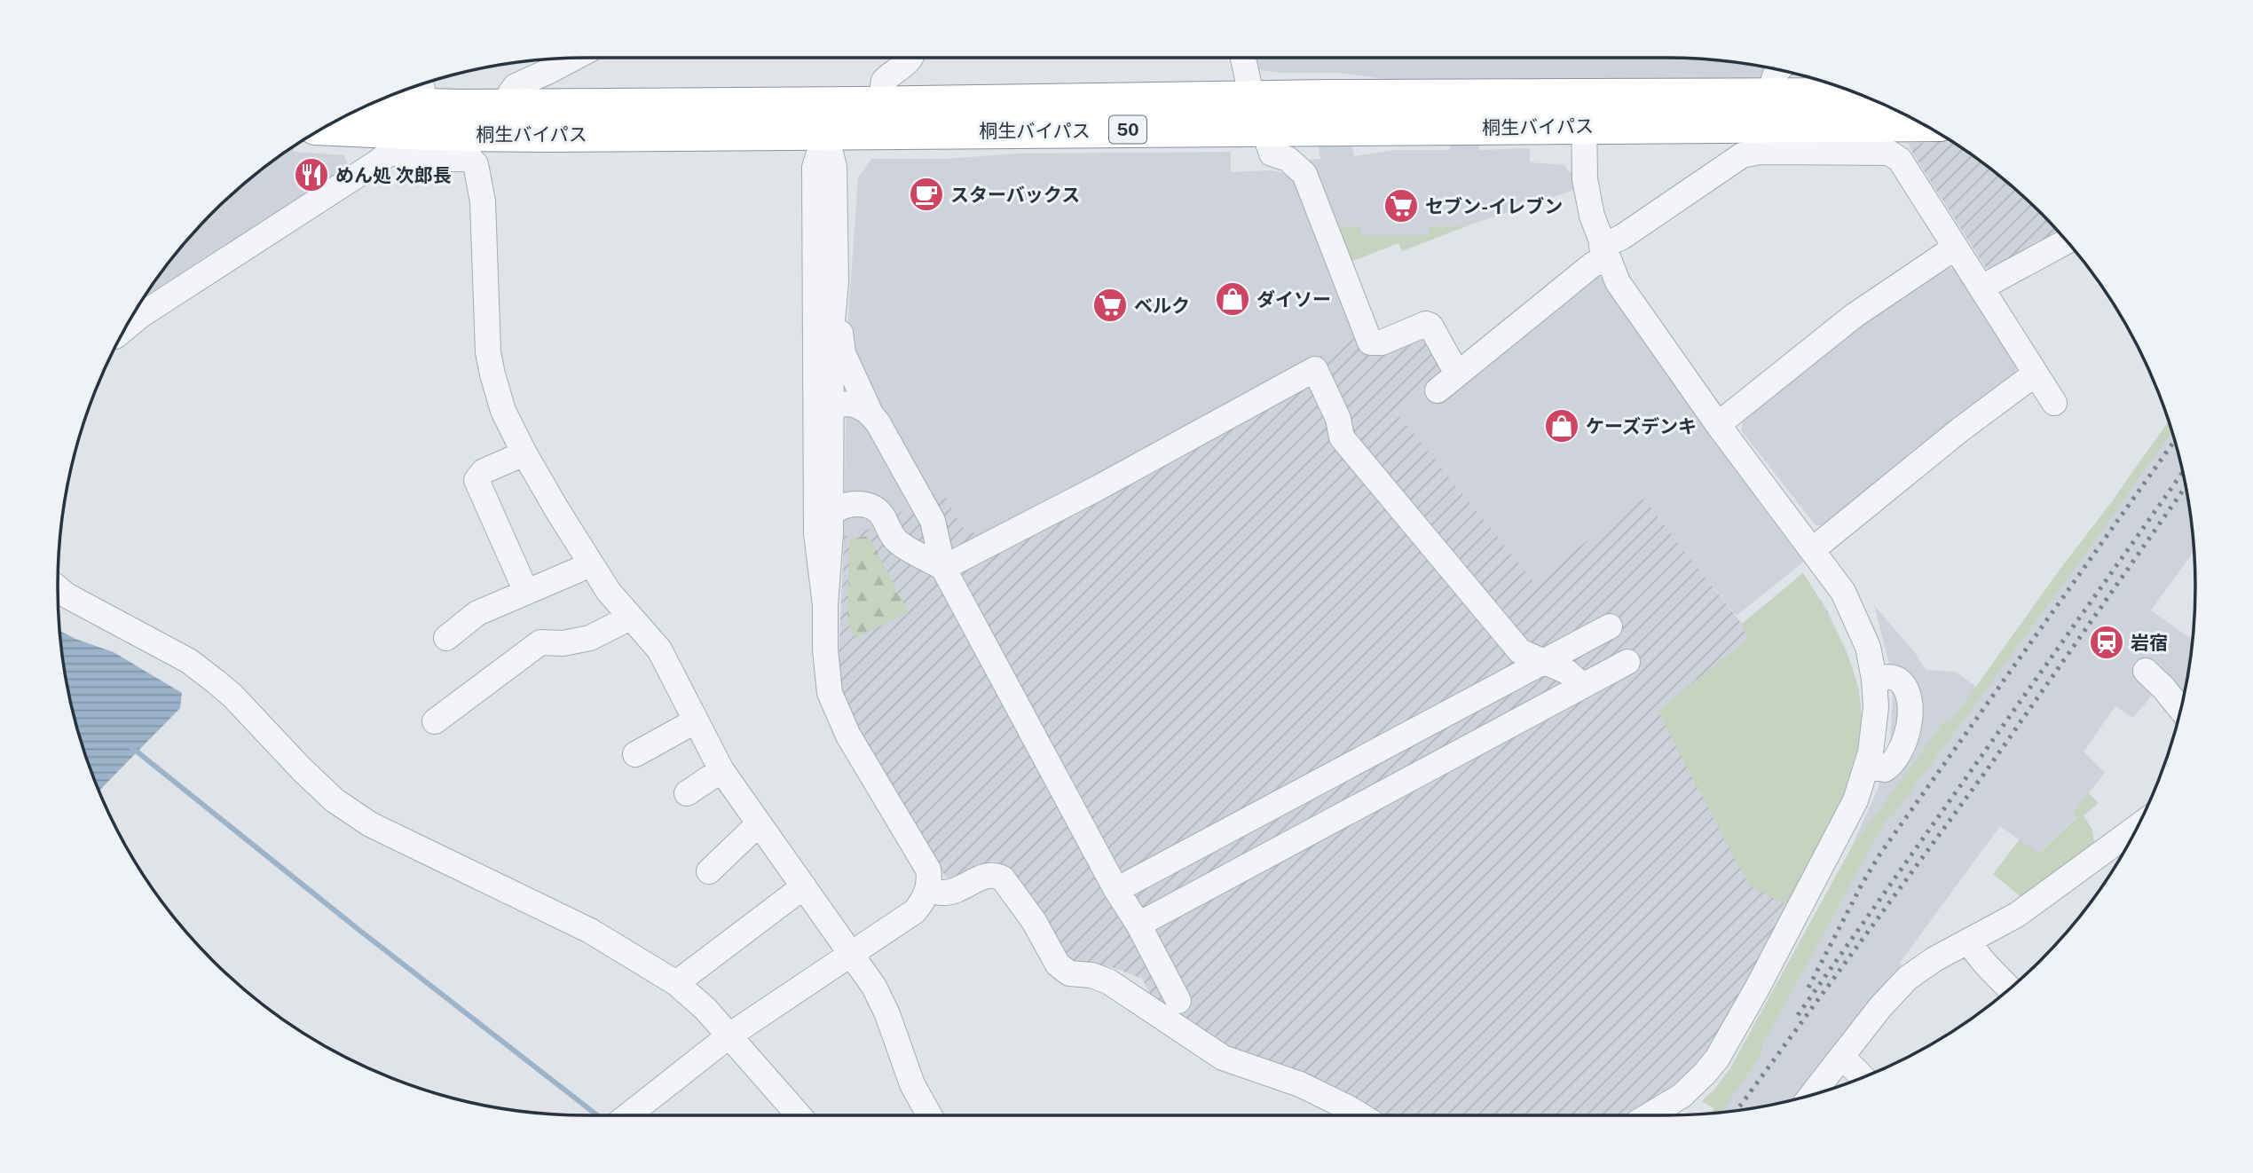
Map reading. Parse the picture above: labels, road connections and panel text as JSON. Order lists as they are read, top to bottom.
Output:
{
  "streets": {
    "highway": ["桐生バイパス", "50"]
  },
  "places": {
    "restaurant": ["めん処 次郎長"],
    "cafe": ["スターバックス"],
    "supermarket": ["セブン-イレブン", "ベルク"],
    "shop": ["ダイソー", "ケーズデンキ"],
    "station": ["岩宿"]
  }
}
